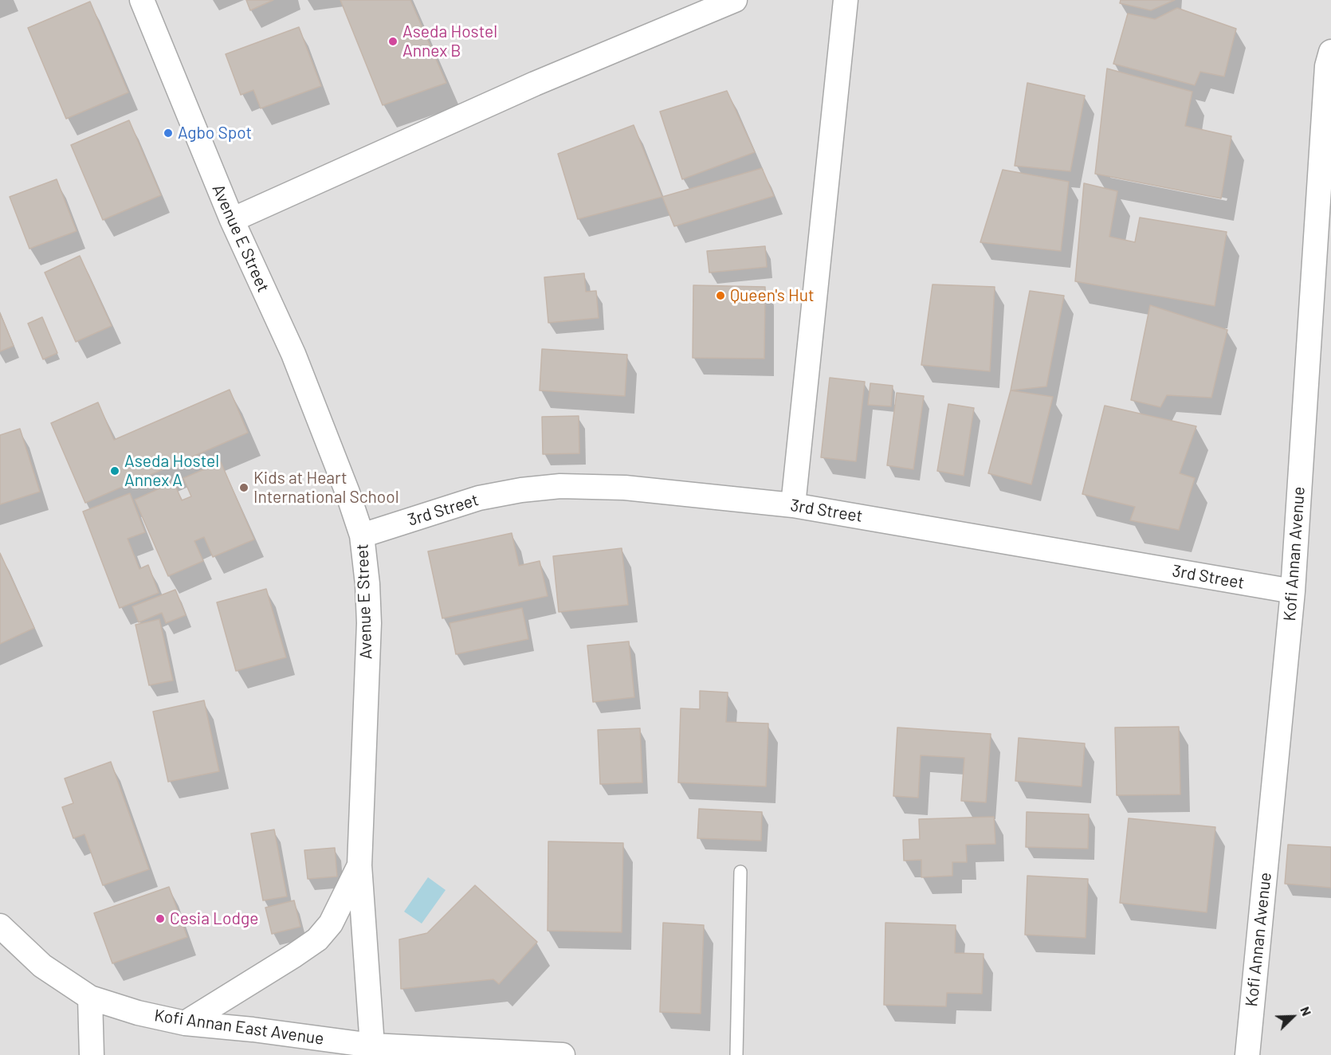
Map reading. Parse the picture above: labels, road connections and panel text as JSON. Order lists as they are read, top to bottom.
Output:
{
  "streets": {
    "street": [
      "Avenue E Street",
      "3rd Street",
      "Kofi Annan Avenue",
      "Kofi Annan East Avenue"
    ]
  },
  "crossings": [
    ["Avenue E Street", "3rd Street"],
    ["Avenue E Street", "Kofi Annan East Avenue"],
    ["3rd Street", "Kofi Annan Avenue"]
  ],
  "places": [
    "Aseda Hostel Annex B",
    "Agbo Spot",
    "Queen's Hut",
    "Aseda Hostel Annex A",
    "Kids at Heart International School",
    "Cesia Lodge"
  ],
  "north": "top right"
}
